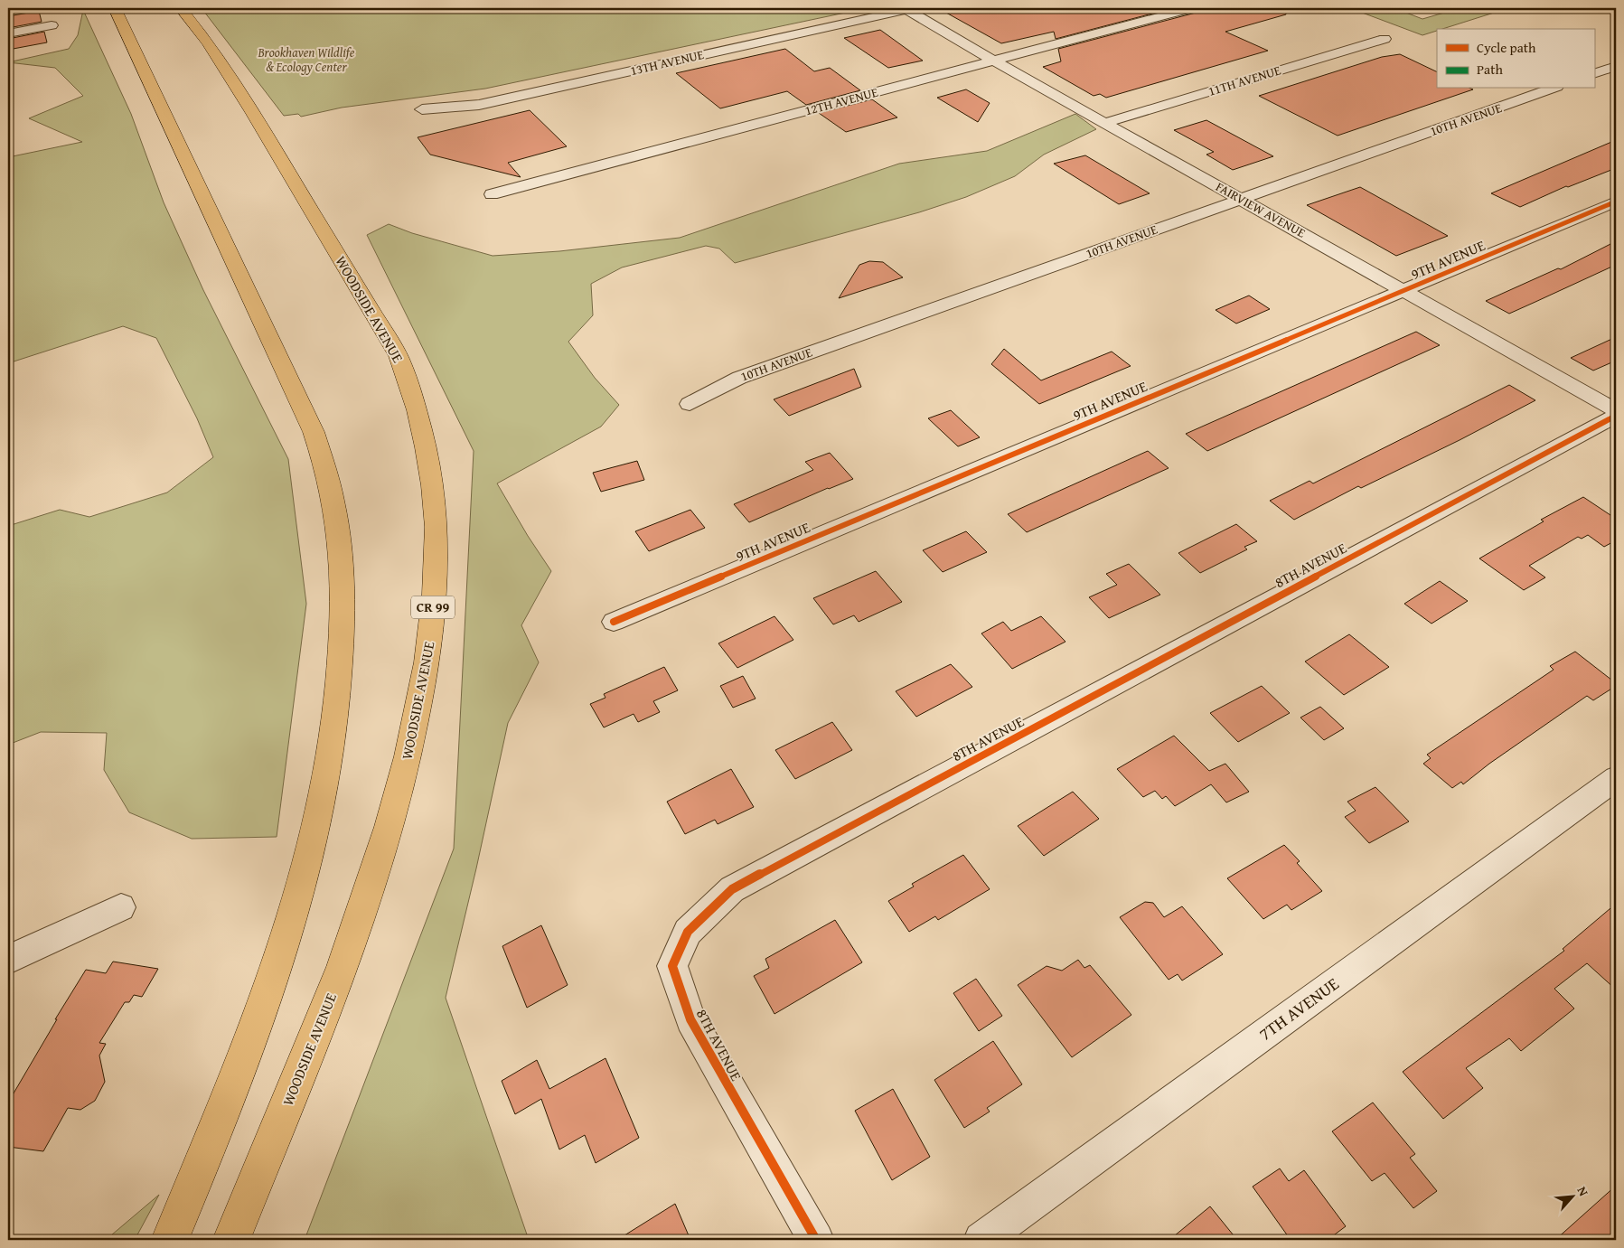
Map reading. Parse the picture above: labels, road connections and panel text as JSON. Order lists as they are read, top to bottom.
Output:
{
  "streets": {
    "main road": ["WOODSIDE AVENUE", "CR 99"],
    "street": [
      "13TH AVENUE",
      "11TH AVENUE",
      "12TH AVENUE",
      "10TH AVENUE",
      "FAIRVIEW AVENUE",
      "9TH AVENUE",
      "8TH AVENUE",
      "7TH AVENUE"
    ]
  },
  "crossings": [
    ["13TH AVENUE", "FAIRVIEW AVENUE"],
    ["11TH AVENUE", "FAIRVIEW AVENUE"],
    ["12TH AVENUE", "FAIRVIEW AVENUE"],
    ["10TH AVENUE", "FAIRVIEW AVENUE"],
    ["FAIRVIEW AVENUE", "9TH AVENUE"]
  ],
  "parks": ["Brookhaven Wildlife & Ecology Center"],
  "legend": ["Cycle path", "Path"],
  "north": "top right"
}
